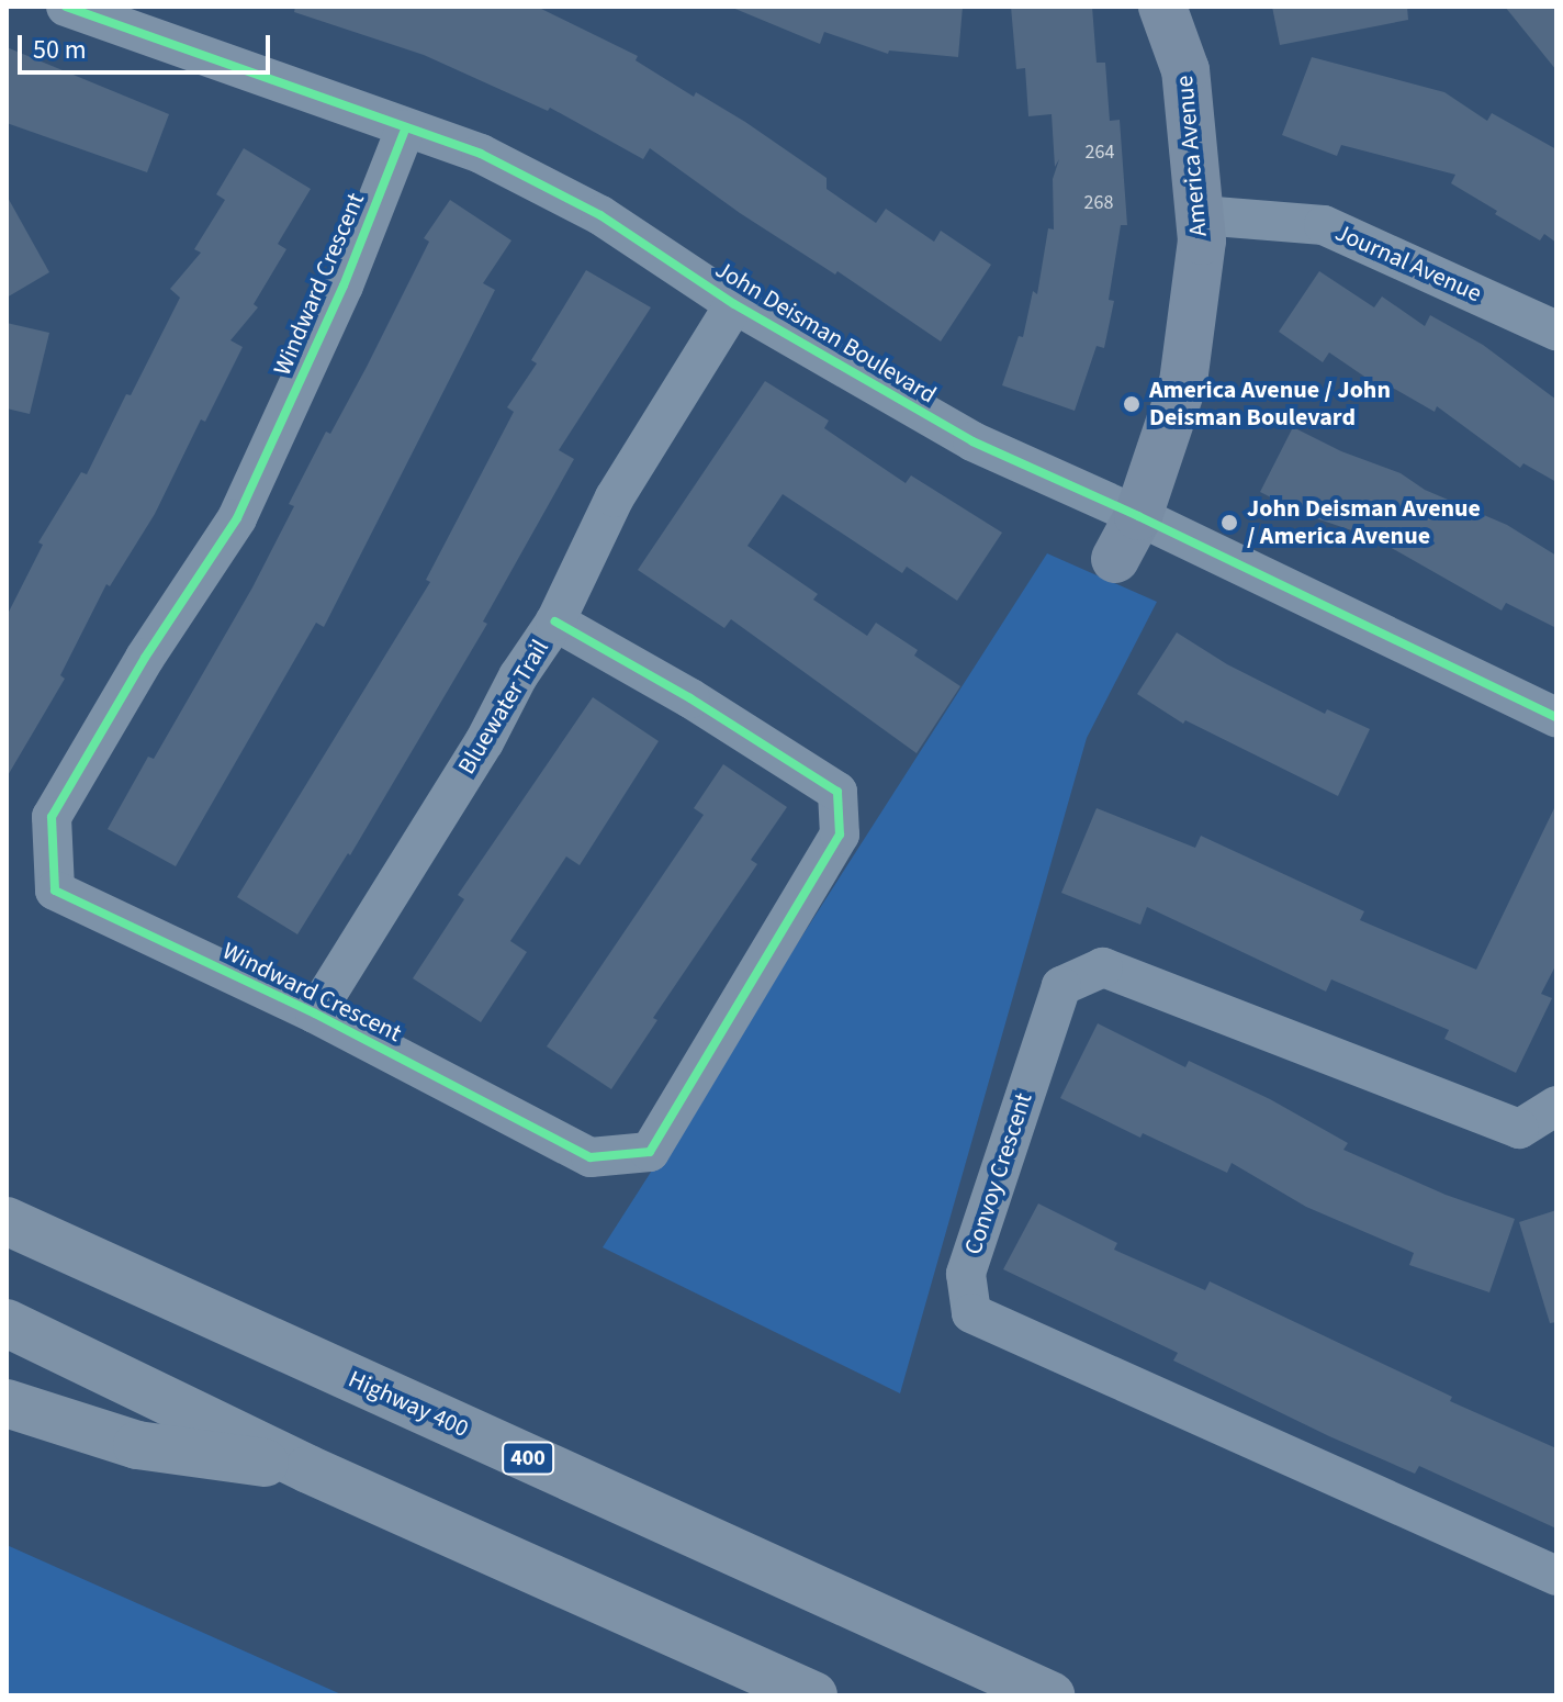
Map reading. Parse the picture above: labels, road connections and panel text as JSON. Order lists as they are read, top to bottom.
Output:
{
  "streets": {
    "highway": ["Highway 400", "400"],
    "street": [
      "America Avenue",
      "Journal Avenue",
      "Windward Crescent",
      "John Deisman Boulevard",
      "Bluewater Trail",
      "Convoy Crescent"
    ]
  },
  "crossings": [
    ["America Avenue", "Journal Avenue"],
    ["America Avenue", "John Deisman Boulevard"],
    ["Windward Crescent", "John Deisman Boulevard"],
    ["Windward Crescent", "Bluewater Trail"],
    ["John Deisman Boulevard", "Bluewater Trail"]
  ],
  "places": ["America Avenue / John Deisman Boulevard", "John Deisman Avenue / America Avenue"],
  "house_numbers": ["264", "268"],
  "scale_bar": "50 m"
}
